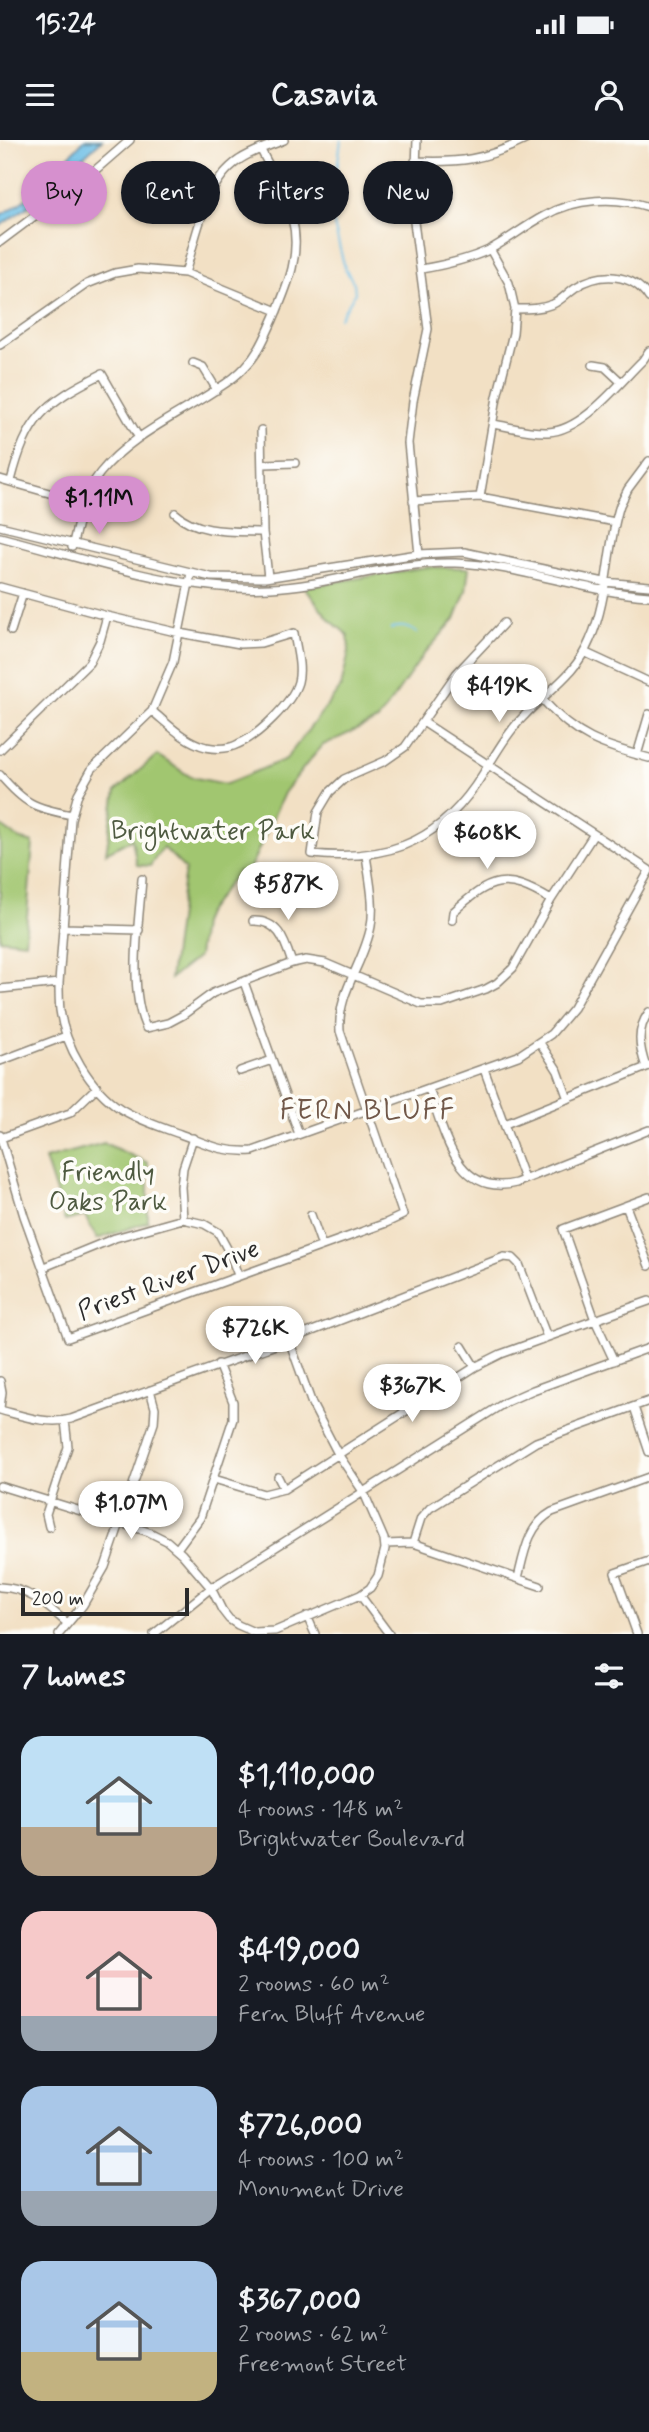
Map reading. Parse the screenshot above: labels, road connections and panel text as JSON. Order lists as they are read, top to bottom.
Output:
{
  "streets": {
    "street": ["Priest River Drive"]
  },
  "districts": ["FERN BLUFF"],
  "parks": ["Brightwater Park", "Friendly Oaks Park"],
  "scale_bar": "200 m",
  "page": {
    "status": "15:24",
    "header": "Casavia",
    "chip": [
      "Buy",
      "Rent",
      "Filters",
      "New"
    ],
    "price": [
      "$1.11M",
      "$419K",
      "$608K",
      "$587K",
      "$726K",
      "$367K",
      "$1.07M"
    ],
    "scale": "200 m",
    "heading": "7 homes",
    "list": [
      {
        "name": "$1,110,000",
        "note": "4 rooms · 148 m² · Brightwater Boulevard"
      },
      {
        "name": "$419,000",
        "note": "2 rooms · 60 m² · Fern Bluff Avenue"
      },
      {
        "name": "$726,000",
        "note": "4 rooms · 100 m² · Monument Drive"
      },
      {
        "name": "$367,000",
        "note": "2 rooms · 62 m² · Freemont Street"
      }
    ]
  }
}
